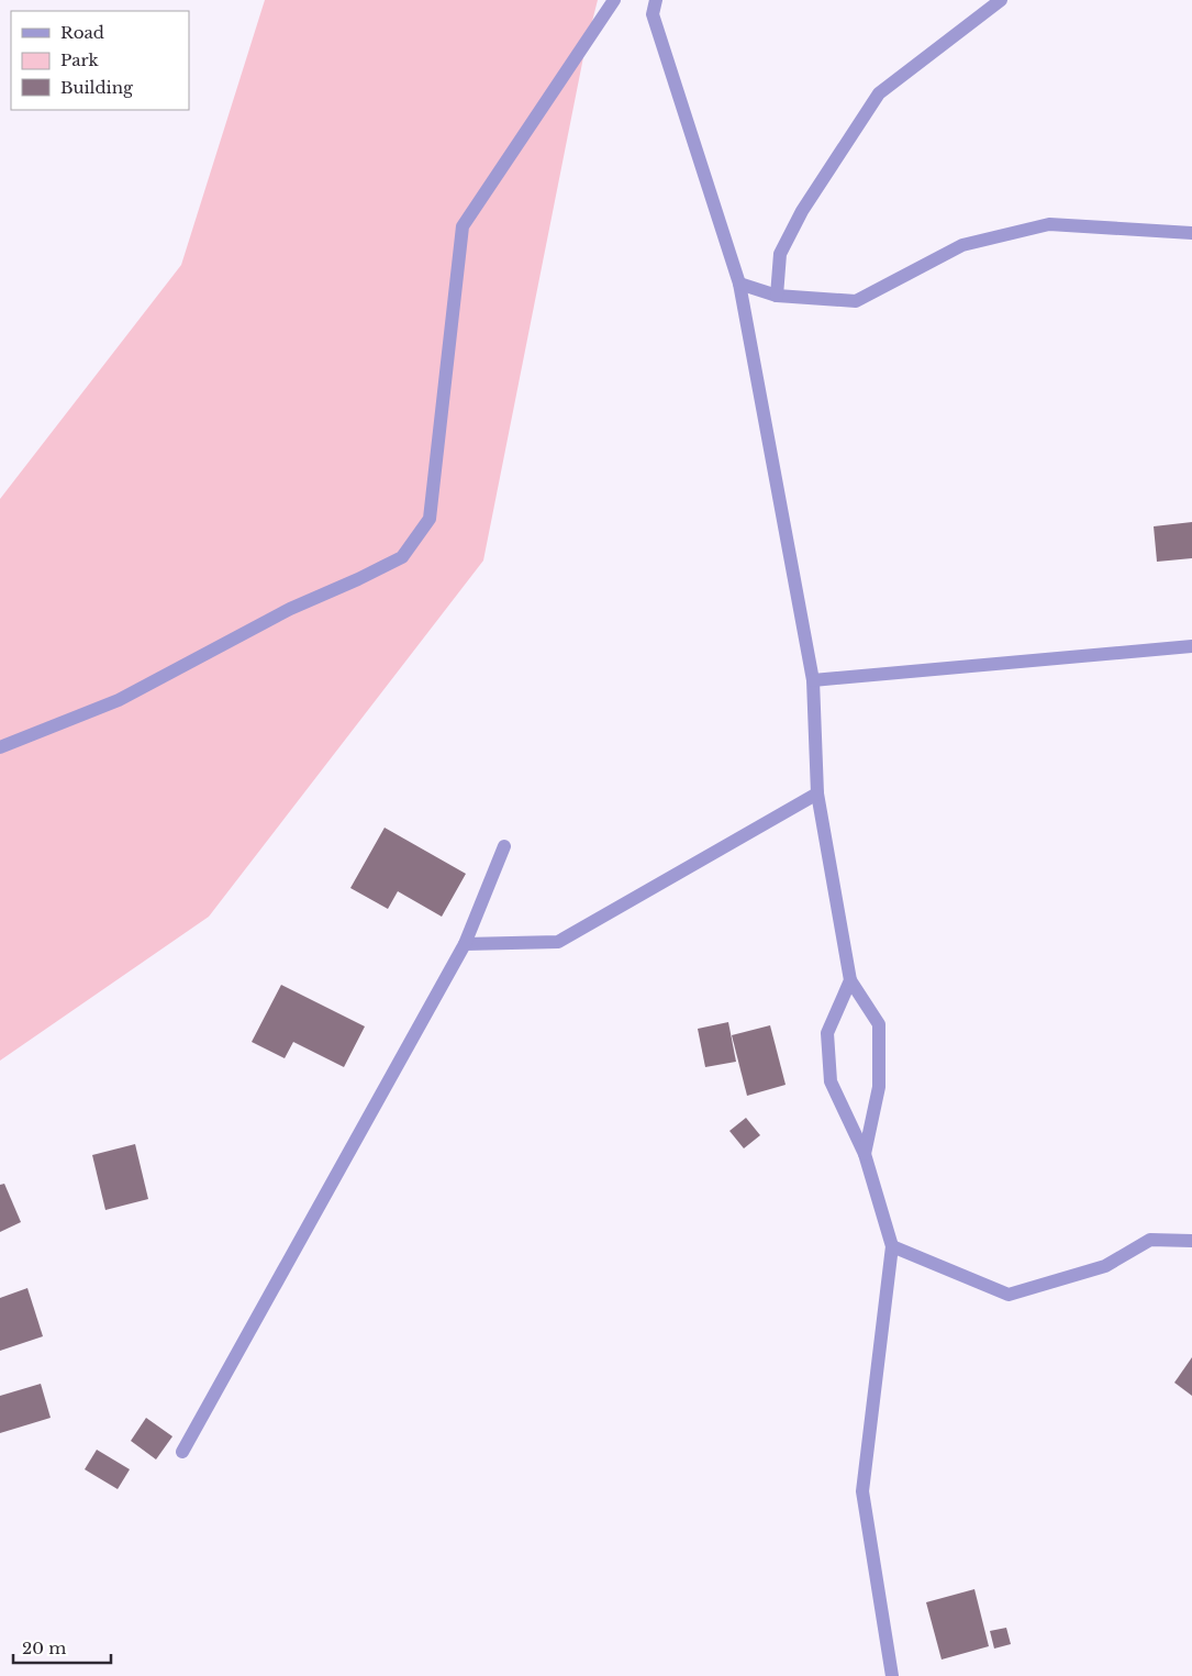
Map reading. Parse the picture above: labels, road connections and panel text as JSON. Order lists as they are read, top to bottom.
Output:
{
  "legend": ["Road", "Park", "Building"],
  "scale_bar": "20 m"
}
